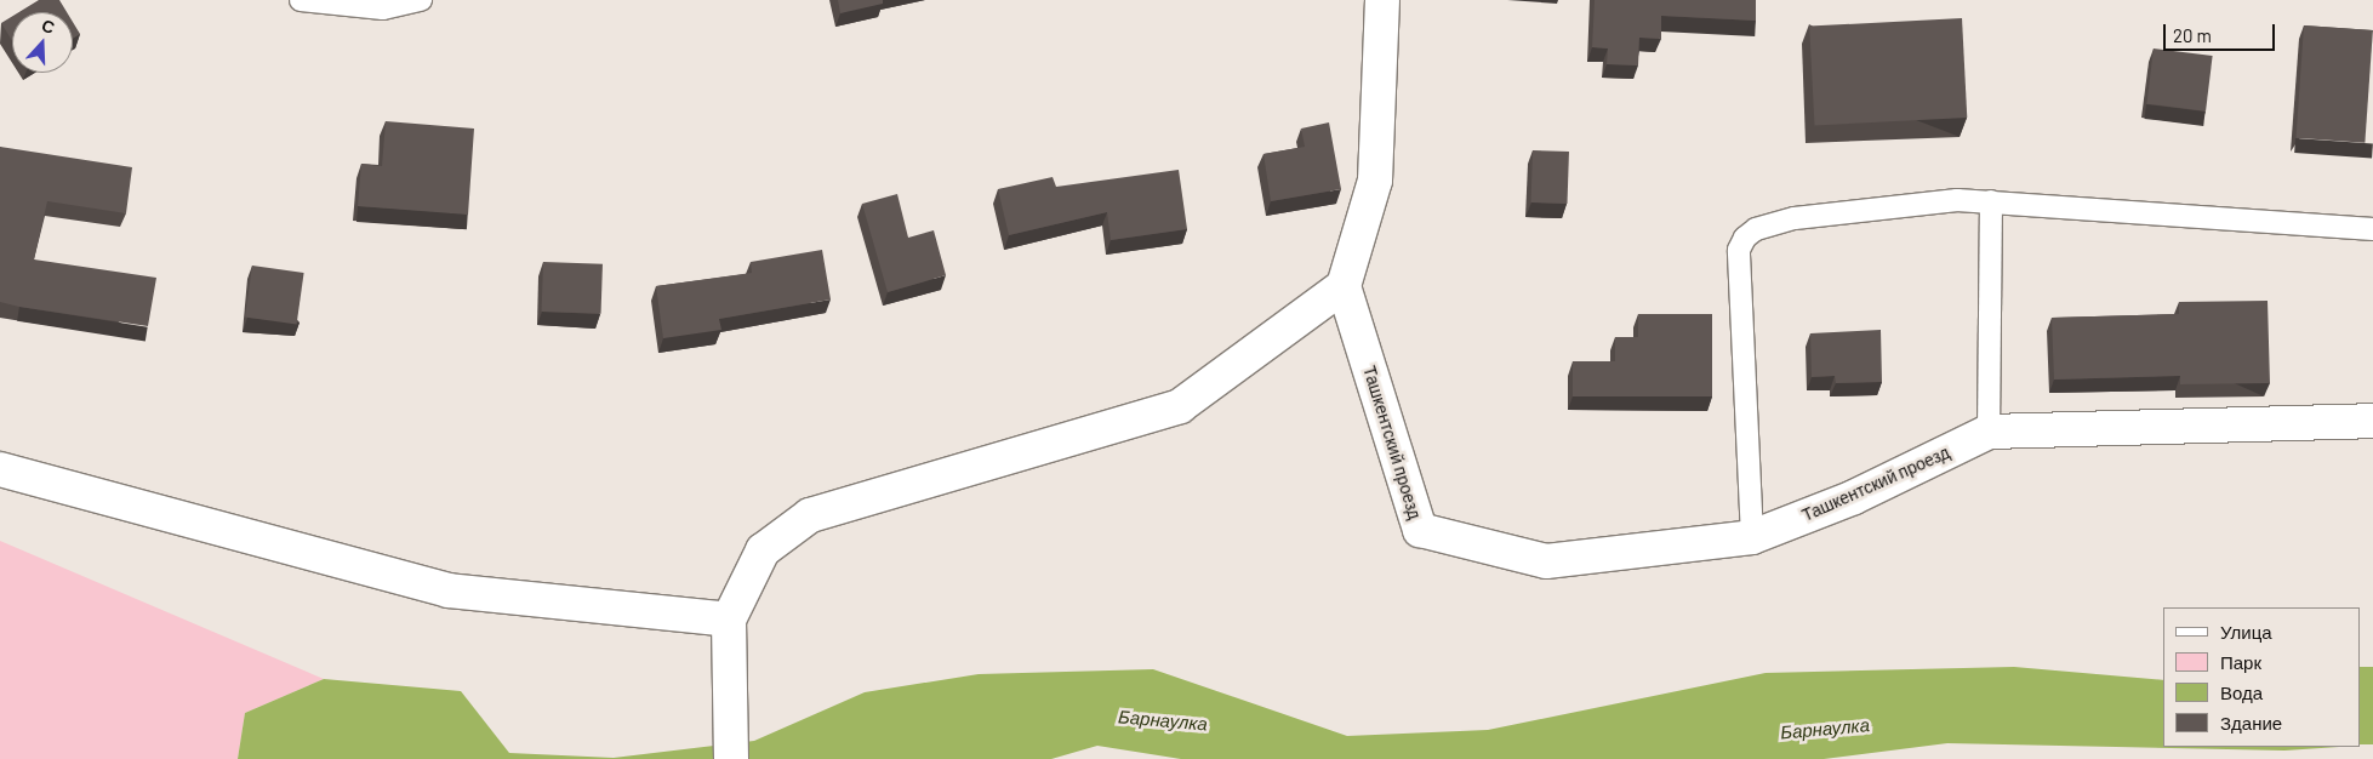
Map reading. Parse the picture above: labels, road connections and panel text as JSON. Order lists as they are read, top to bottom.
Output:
{
  "streets": {
    "street": ["Ташкентский проезд"]
  },
  "water": ["Барнаулка"],
  "legend": [
    "Улица",
    "Парк",
    "Вода",
    "Здание"
  ],
  "scale_bar": "20 m",
  "north": "top"
}
